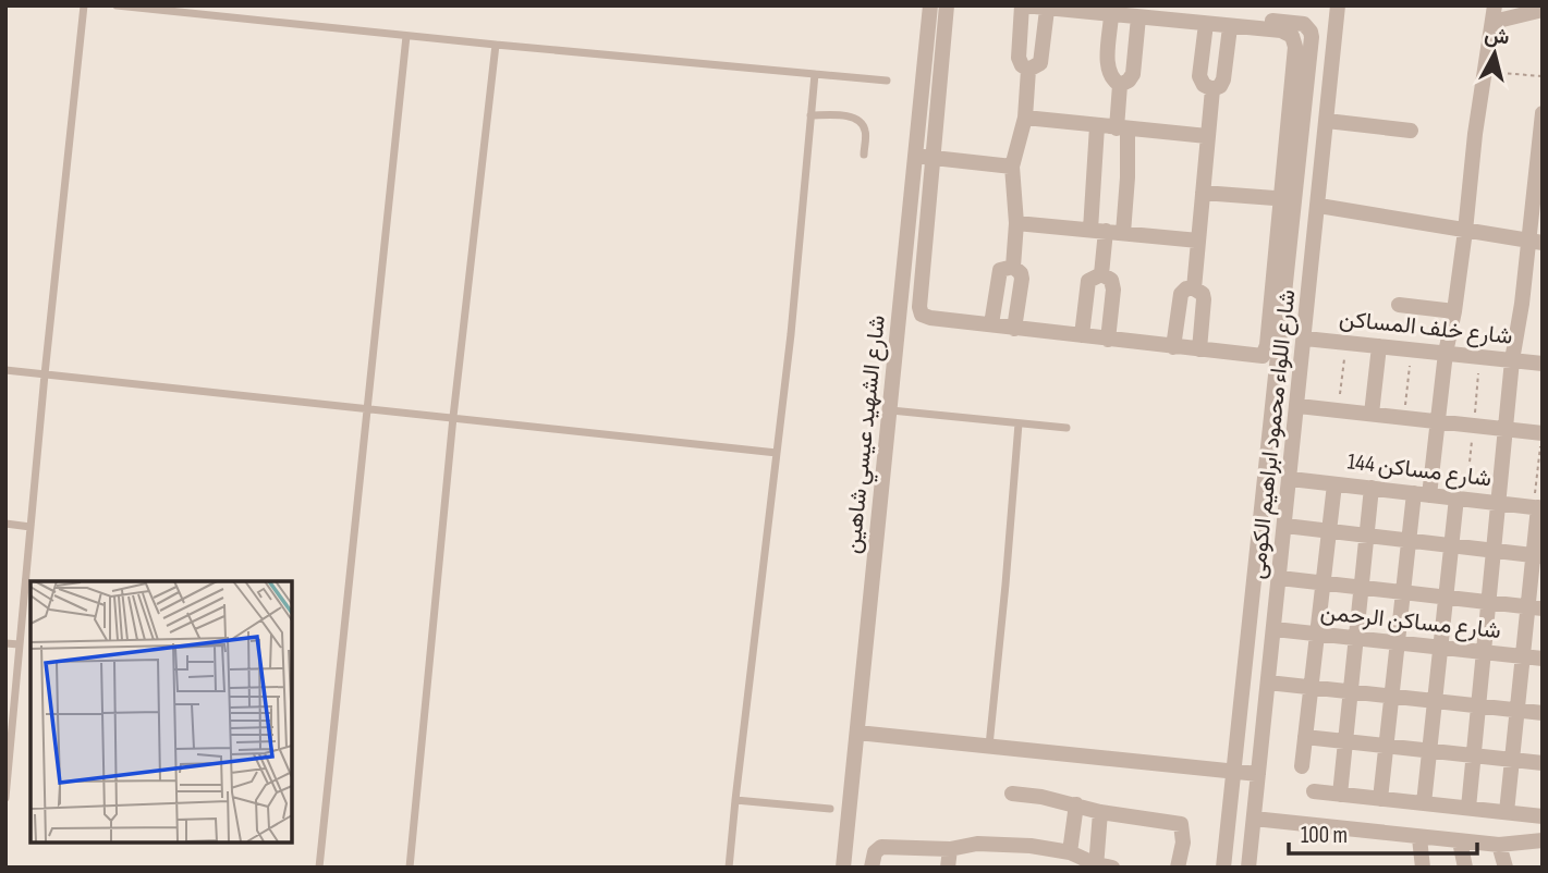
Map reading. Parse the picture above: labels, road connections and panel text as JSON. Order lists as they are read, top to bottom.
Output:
{
  "streets": {
    "street": [
      "شارع خلف المساكن",
      "شارع الشهيد عيسي شاهين",
      "شارع اللواء محمود ابراهيم الكومى",
      "شارع مساكن 144",
      "شارع مساكن الرحمن"
    ]
  },
  "crossings": [
    ["شارع خلف المساكن", "شارع اللواء محمود ابراهيم الكومى"],
    ["شارع اللواء محمود ابراهيم الكومى", "شارع مساكن 144"],
    ["شارع اللواء محمود ابراهيم الكومى", "شارع مساكن الرحمن"]
  ],
  "scale_bar": "100 m",
  "north": "top"
}
